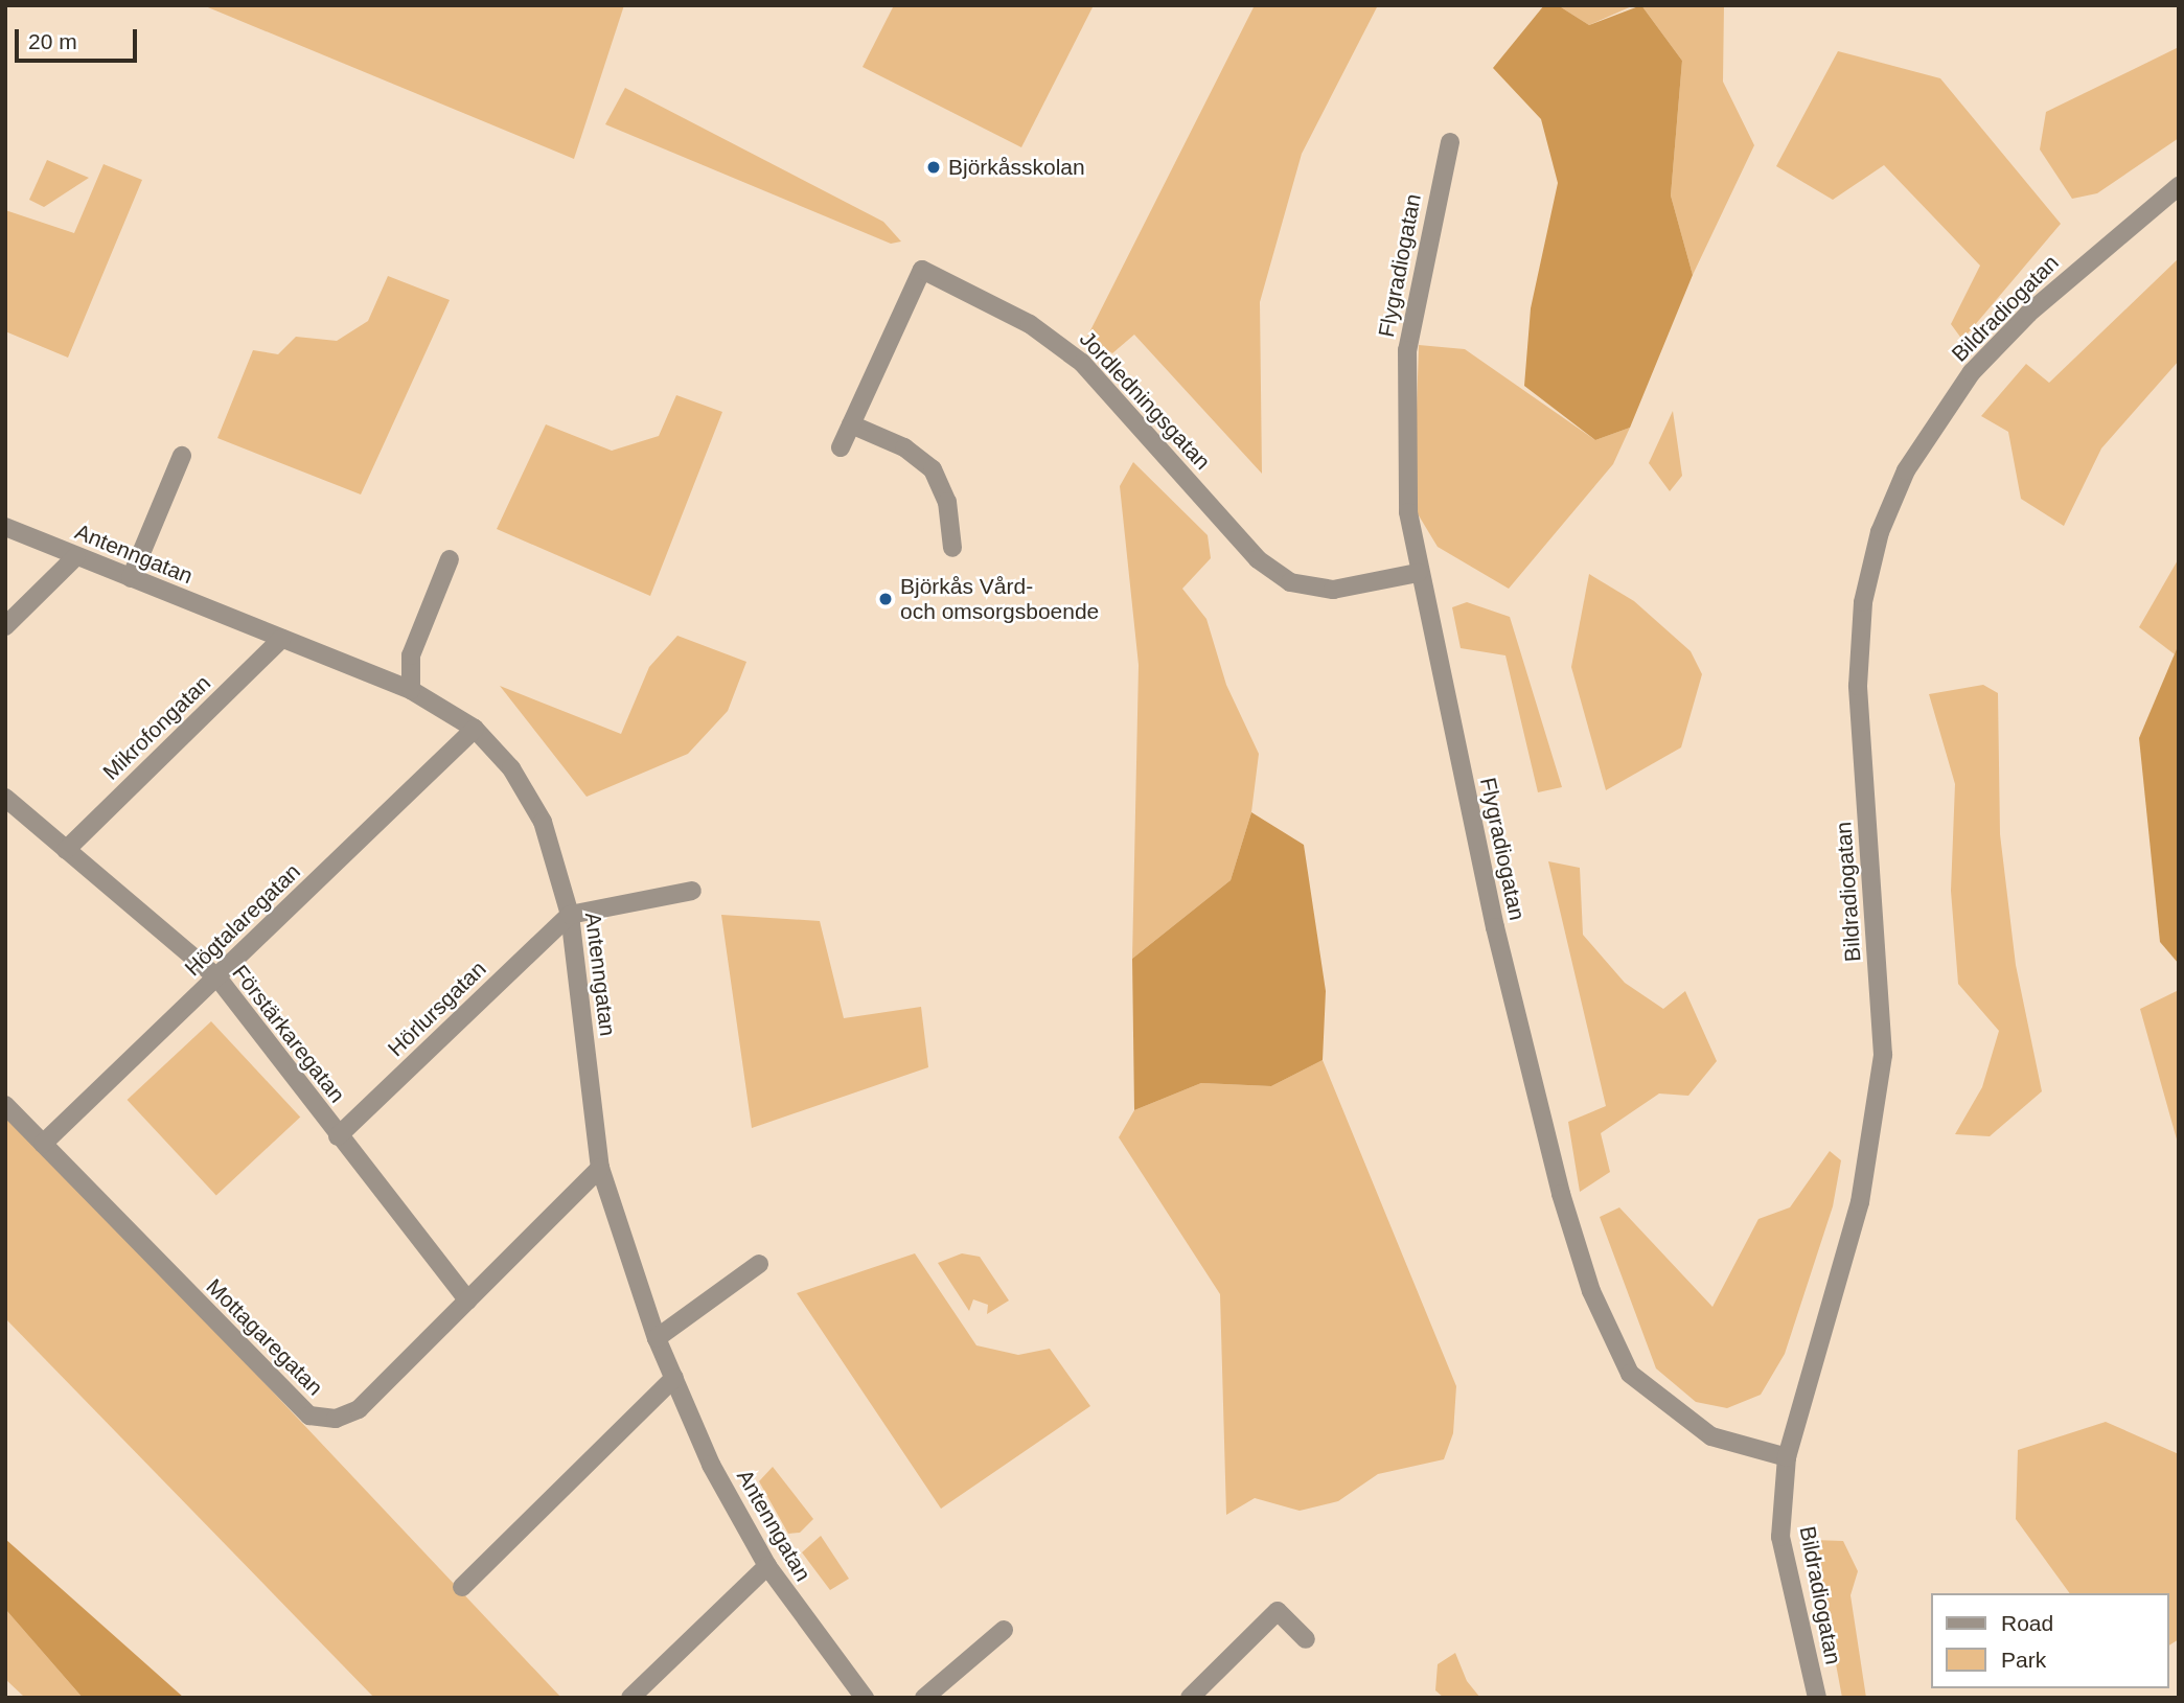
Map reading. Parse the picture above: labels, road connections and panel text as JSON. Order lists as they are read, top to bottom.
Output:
{
  "streets": {
    "street": [
      "Flygradiogatan",
      "Bildradiogatan",
      "Jordledningsgatan",
      "Antenngatan",
      "Mikrofongatan",
      "Högtalaregatan",
      "Hörlursgatan",
      "Förstärkaregatan",
      "Mottagaregatan"
    ]
  },
  "crossings": [
    ["Flygradiogatan", "Bildradiogatan"],
    ["Flygradiogatan", "Jordledningsgatan"],
    ["Antenngatan", "Mikrofongatan"],
    ["Antenngatan", "Högtalaregatan"],
    ["Antenngatan", "Hörlursgatan"],
    ["Antenngatan", "Mottagaregatan"],
    ["Mikrofongatan", "Förstärkaregatan"],
    ["Högtalaregatan", "Förstärkaregatan"],
    ["Högtalaregatan", "Mottagaregatan"],
    ["Hörlursgatan", "Förstärkaregatan"],
    ["Förstärkaregatan", "Mottagaregatan"]
  ],
  "places": ["Björkåsskolan", "Björkås Vård- och omsorgsboende"],
  "legend": ["Road", "Park"],
  "scale_bar": "20 m"
}
